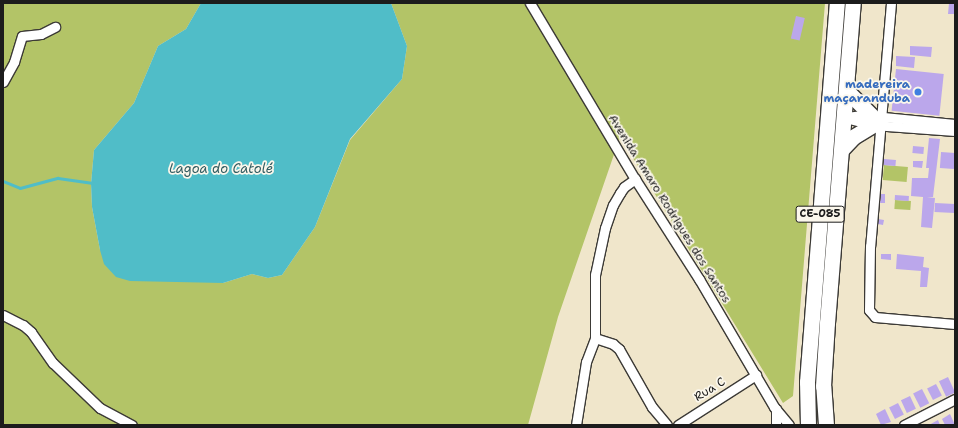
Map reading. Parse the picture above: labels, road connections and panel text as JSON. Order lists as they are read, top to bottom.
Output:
{
  "streets": {
    "highway": ["CE-085"],
    "street": ["Avenida Amaro Rodrigues dos Santos", "Rua C"]
  },
  "crossings": [
    ["Avenida Amaro Rodrigues dos Santos", "Rua C"]
  ],
  "water": ["Lagoa do Catolé"],
  "places": ["madereira maçaranduba"]
}
